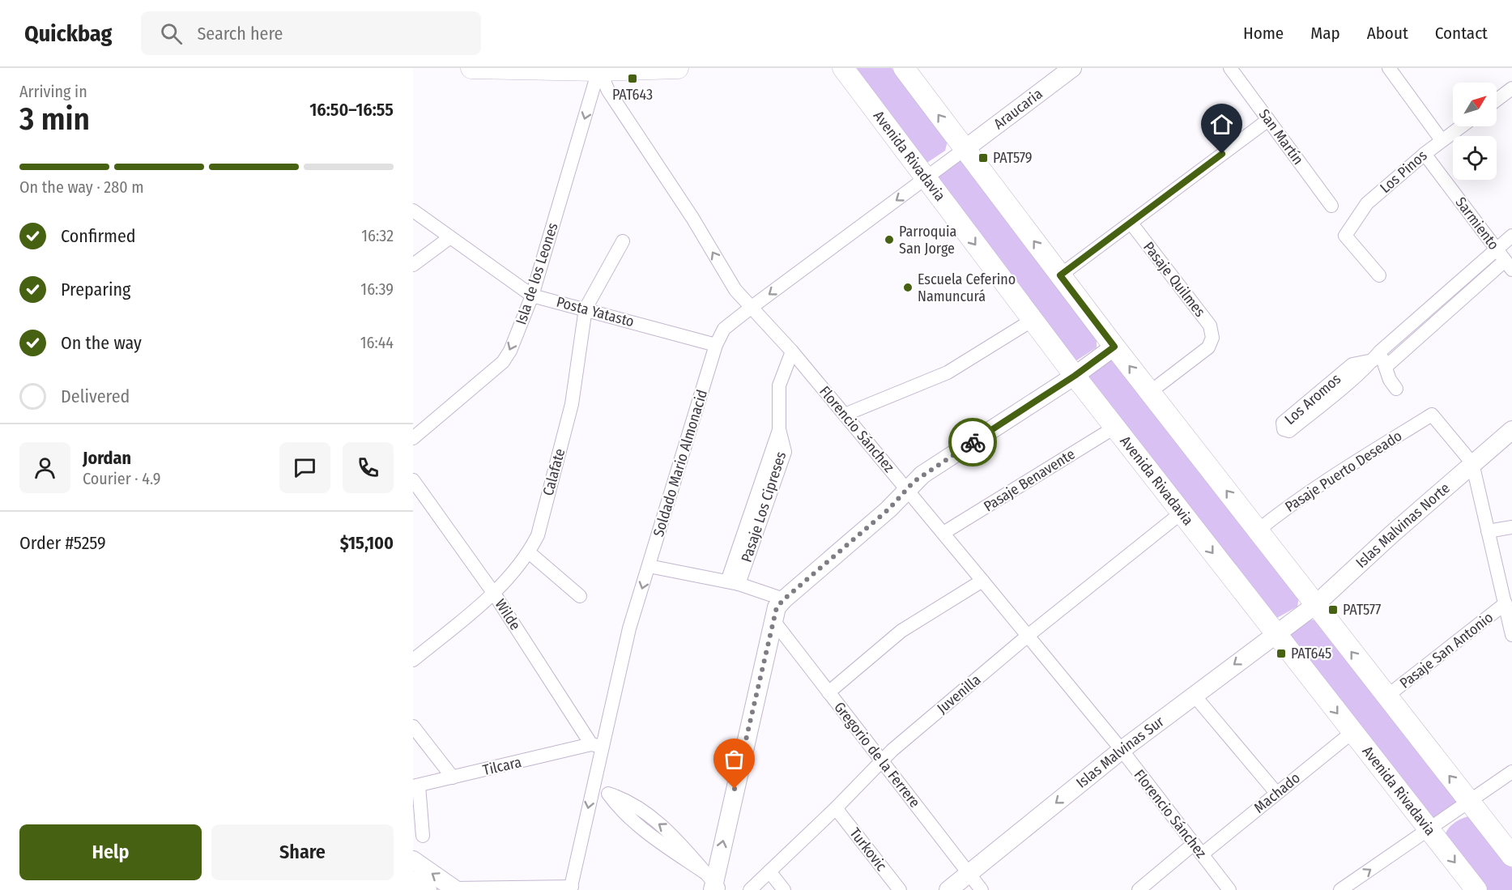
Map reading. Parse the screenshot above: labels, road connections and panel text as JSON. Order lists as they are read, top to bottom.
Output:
{
  "streets": {
    "main road": ["Avenida Rivadavia"],
    "street": [
      "Araucaria",
      "San Martín",
      "Los Pinos",
      "Sarmiento",
      "Isla de los Leones",
      "Pasaje Quilmes",
      "Posta Yatasto",
      "Los Aromos",
      "Florencio Sánchez",
      "Soldado Mario Almonacid",
      "Pasaje Puerto Deseado",
      "Calafate",
      "Pasaje Benavente",
      "Pasaje Los Cipreses",
      "Islas Malvinas Norte",
      "Wilde",
      "Pasaje San Antonio",
      "Juvenilla",
      "Islas Malvinas Sur",
      "Gregorio de la Ferrere",
      "Tilcara",
      "Machado",
      "Turkovic"
    ]
  },
  "crossings": [
    ["Araucaria", "Soldado Mario Almonacid"],
    ["Avenida Rivadavia", "Soldado Mario Almonacid"],
    ["Avenida Rivadavia", "Pasaje Benavente"],
    ["Avenida Rivadavia", "Juvenilla"],
    ["Avenida Rivadavia", "Islas Malvinas Sur"],
    ["Avenida Rivadavia", "Machado"],
    ["Los Pinos", "Sarmiento"],
    ["Sarmiento", "Los Aromos"],
    ["Isla de los Leones", "Posta Yatasto"],
    ["Isla de los Leones", "Florencio Sánchez"],
    ["Posta Yatasto", "Soldado Mario Almonacid"],
    ["Posta Yatasto", "Calafate"],
    ["Florencio Sánchez", "Soldado Mario Almonacid"],
    ["Florencio Sánchez", "Pasaje Benavente"],
    ["Florencio Sánchez", "Pasaje Los Cipreses"],
    ["Florencio Sánchez", "Juvenilla"],
    ["Florencio Sánchez", "Islas Malvinas Sur"],
    ["Florencio Sánchez", "Machado"],
    ["Soldado Mario Almonacid", "Wilde"],
    ["Soldado Mario Almonacid", "Tilcara"],
    ["Pasaje Puerto Deseado", "Islas Malvinas Norte"],
    ["Calafate", "Wilde"],
    ["Islas Malvinas Norte", "Islas Malvinas Sur"],
    ["Wilde", "Tilcara"],
    ["Juvenilla", "Gregorio de la Ferrere"],
    ["Juvenilla", "Turkovic"],
    ["Islas Malvinas Sur", "Gregorio de la Ferrere"]
  ],
  "one_way": ["Isla de los Leones", "Soldado Mario Almonacid", "Islas Malvinas Sur"],
  "places": {
    "transit": [
      "PAT643",
      "PAT579",
      "PAT577",
      "PAT645"
    ],
    "other": ["Parroquia San Jorge", "Escuela Ceferino Namuncurá"]
  },
  "north": "top right",
  "page": {
    "header": "Quickbag",
    "search": "Search here",
    "nav": [
      "Home",
      "Map",
      "About",
      "Contact"
    ],
    "heading": ["3 min", "Arriving in", "16:50–16:55"],
    "panel": [
      "Jordan",
      "Courier · 4.9",
      "Order #5259",
      "$15,100"
    ],
    "bar": "On the way · 280 m",
    "list": [
      ["Confirmed", "16:32"],
      ["Preparing", "16:39"],
      ["On the way", "16:44"],
      "Delivered"
    ],
    "buttons": ["Help", "Share"]
  }
}
